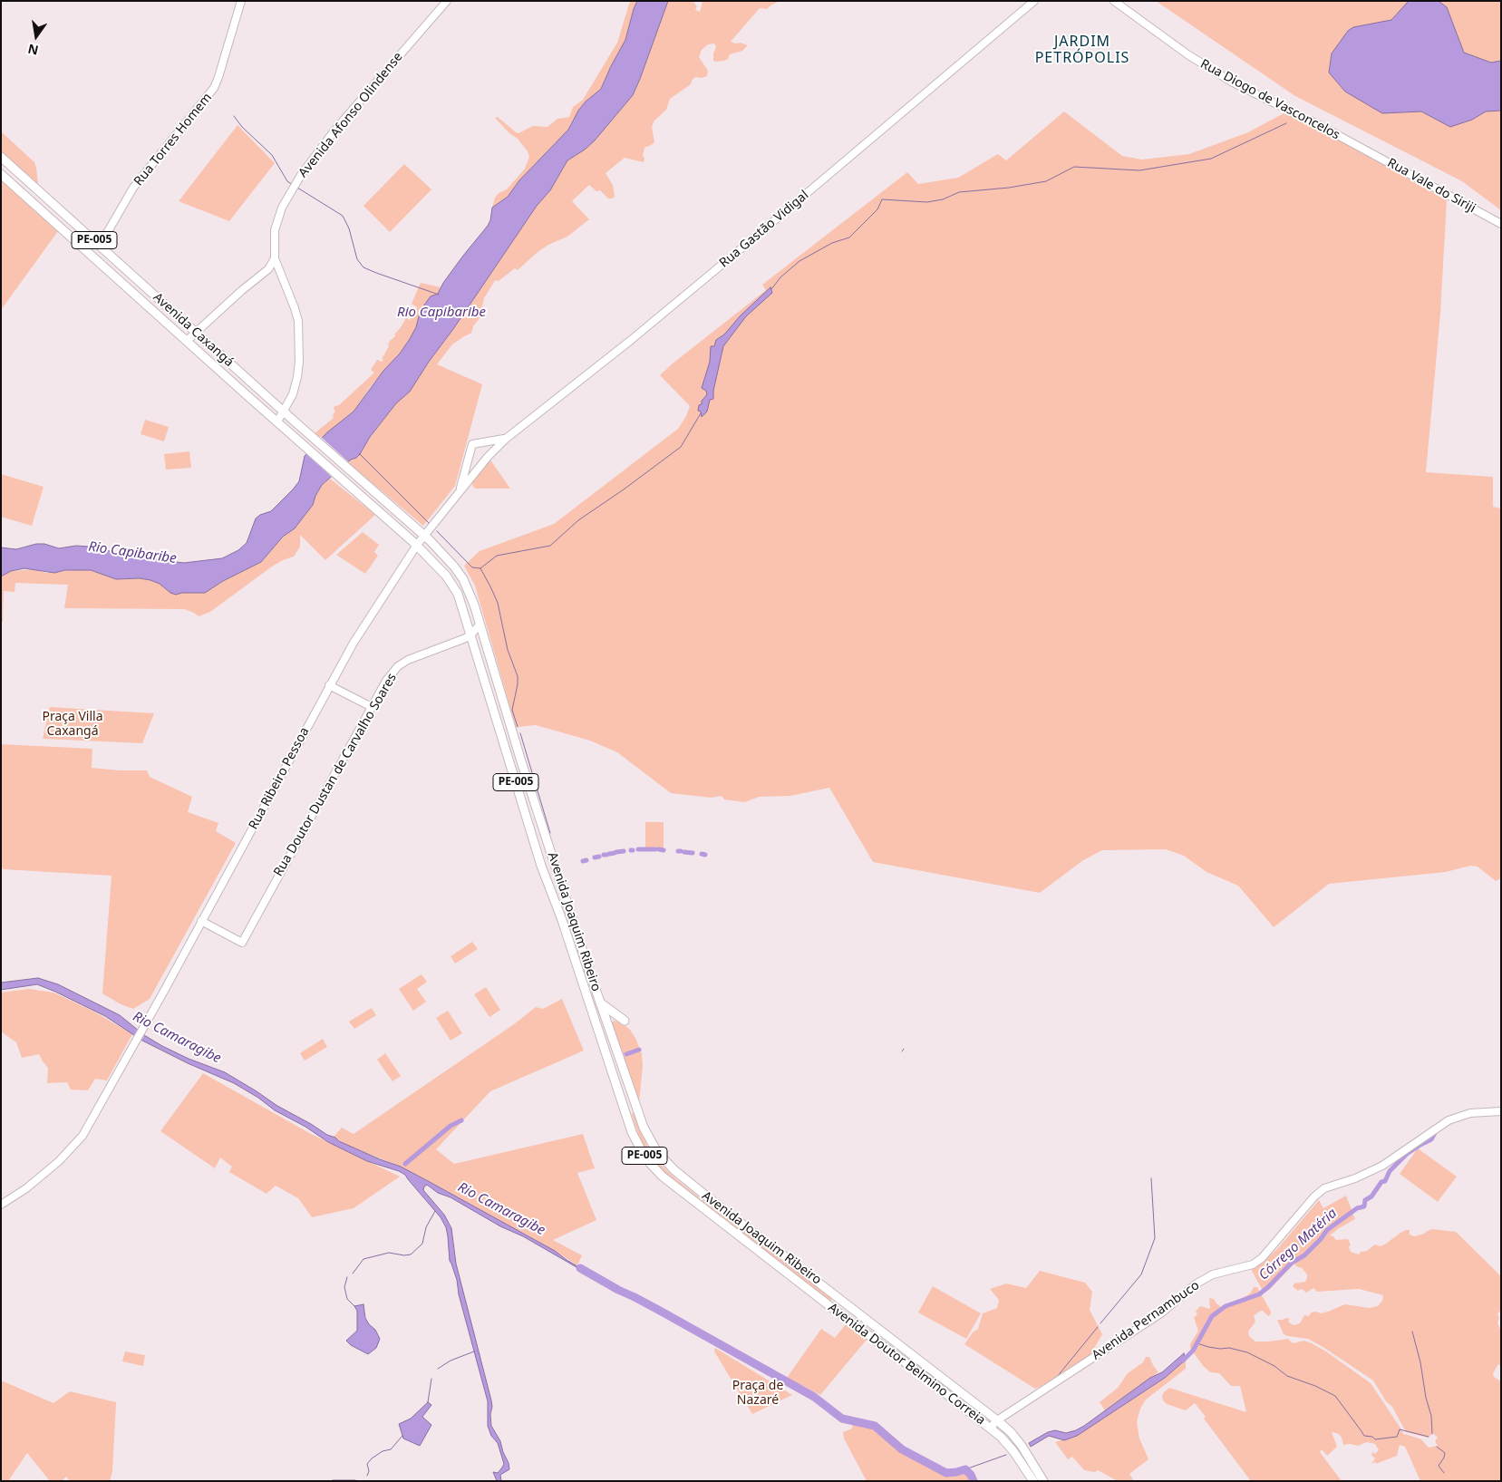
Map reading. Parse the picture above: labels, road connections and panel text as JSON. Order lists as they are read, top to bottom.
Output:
{
  "streets": {
    "main road": [
      "PE-005",
      "Avenida Caxangá",
      "Avenida Joaquim Ribeiro",
      "Avenida Doutor Belmino Correia"
    ],
    "street": [
      "Rua Diogo de Vasconcelos",
      "Avenida Afonso Olindense",
      "Rua Torres Homem",
      "Rua Vale do Siriji",
      "Rua Gastão Vidigal",
      "Rua Doutor Dustan de Carvalho Soares",
      "Rua Ribeiro Pessoa",
      "Avenida Pernambuco"
    ]
  },
  "crossings": [
    ["Rua Diogo de Vasconcelos", "Rua Vale do Siriji"],
    ["Avenida Afonso Olindense", "Avenida Caxangá"],
    ["Rua Torres Homem", "Avenida Caxangá"],
    ["Rua Gastão Vidigal", "Rua Ribeiro Pessoa"],
    ["Rua Gastão Vidigal", "Avenida Joaquim Ribeiro"],
    ["Avenida Caxangá", "Avenida Joaquim Ribeiro"],
    ["Rua Doutor Dustan de Carvalho Soares", "Rua Ribeiro Pessoa"],
    ["Rua Doutor Dustan de Carvalho Soares", "Avenida Joaquim Ribeiro"],
    ["Rua Ribeiro Pessoa", "Avenida Joaquim Ribeiro"],
    ["Avenida Joaquim Ribeiro", "Avenida Doutor Belmino Correia"],
    ["Avenida Pernambuco", "Avenida Doutor Belmino Correia"]
  ],
  "districts": ["JARDIM PETRÓPOLIS"],
  "water": ["Rio Capibaribe", "Rio Camaragibe", "Córrego Matéria"],
  "parks": ["Praça Villa Caxangá", "Praça de Nazaré"],
  "north": "bottom"
}
